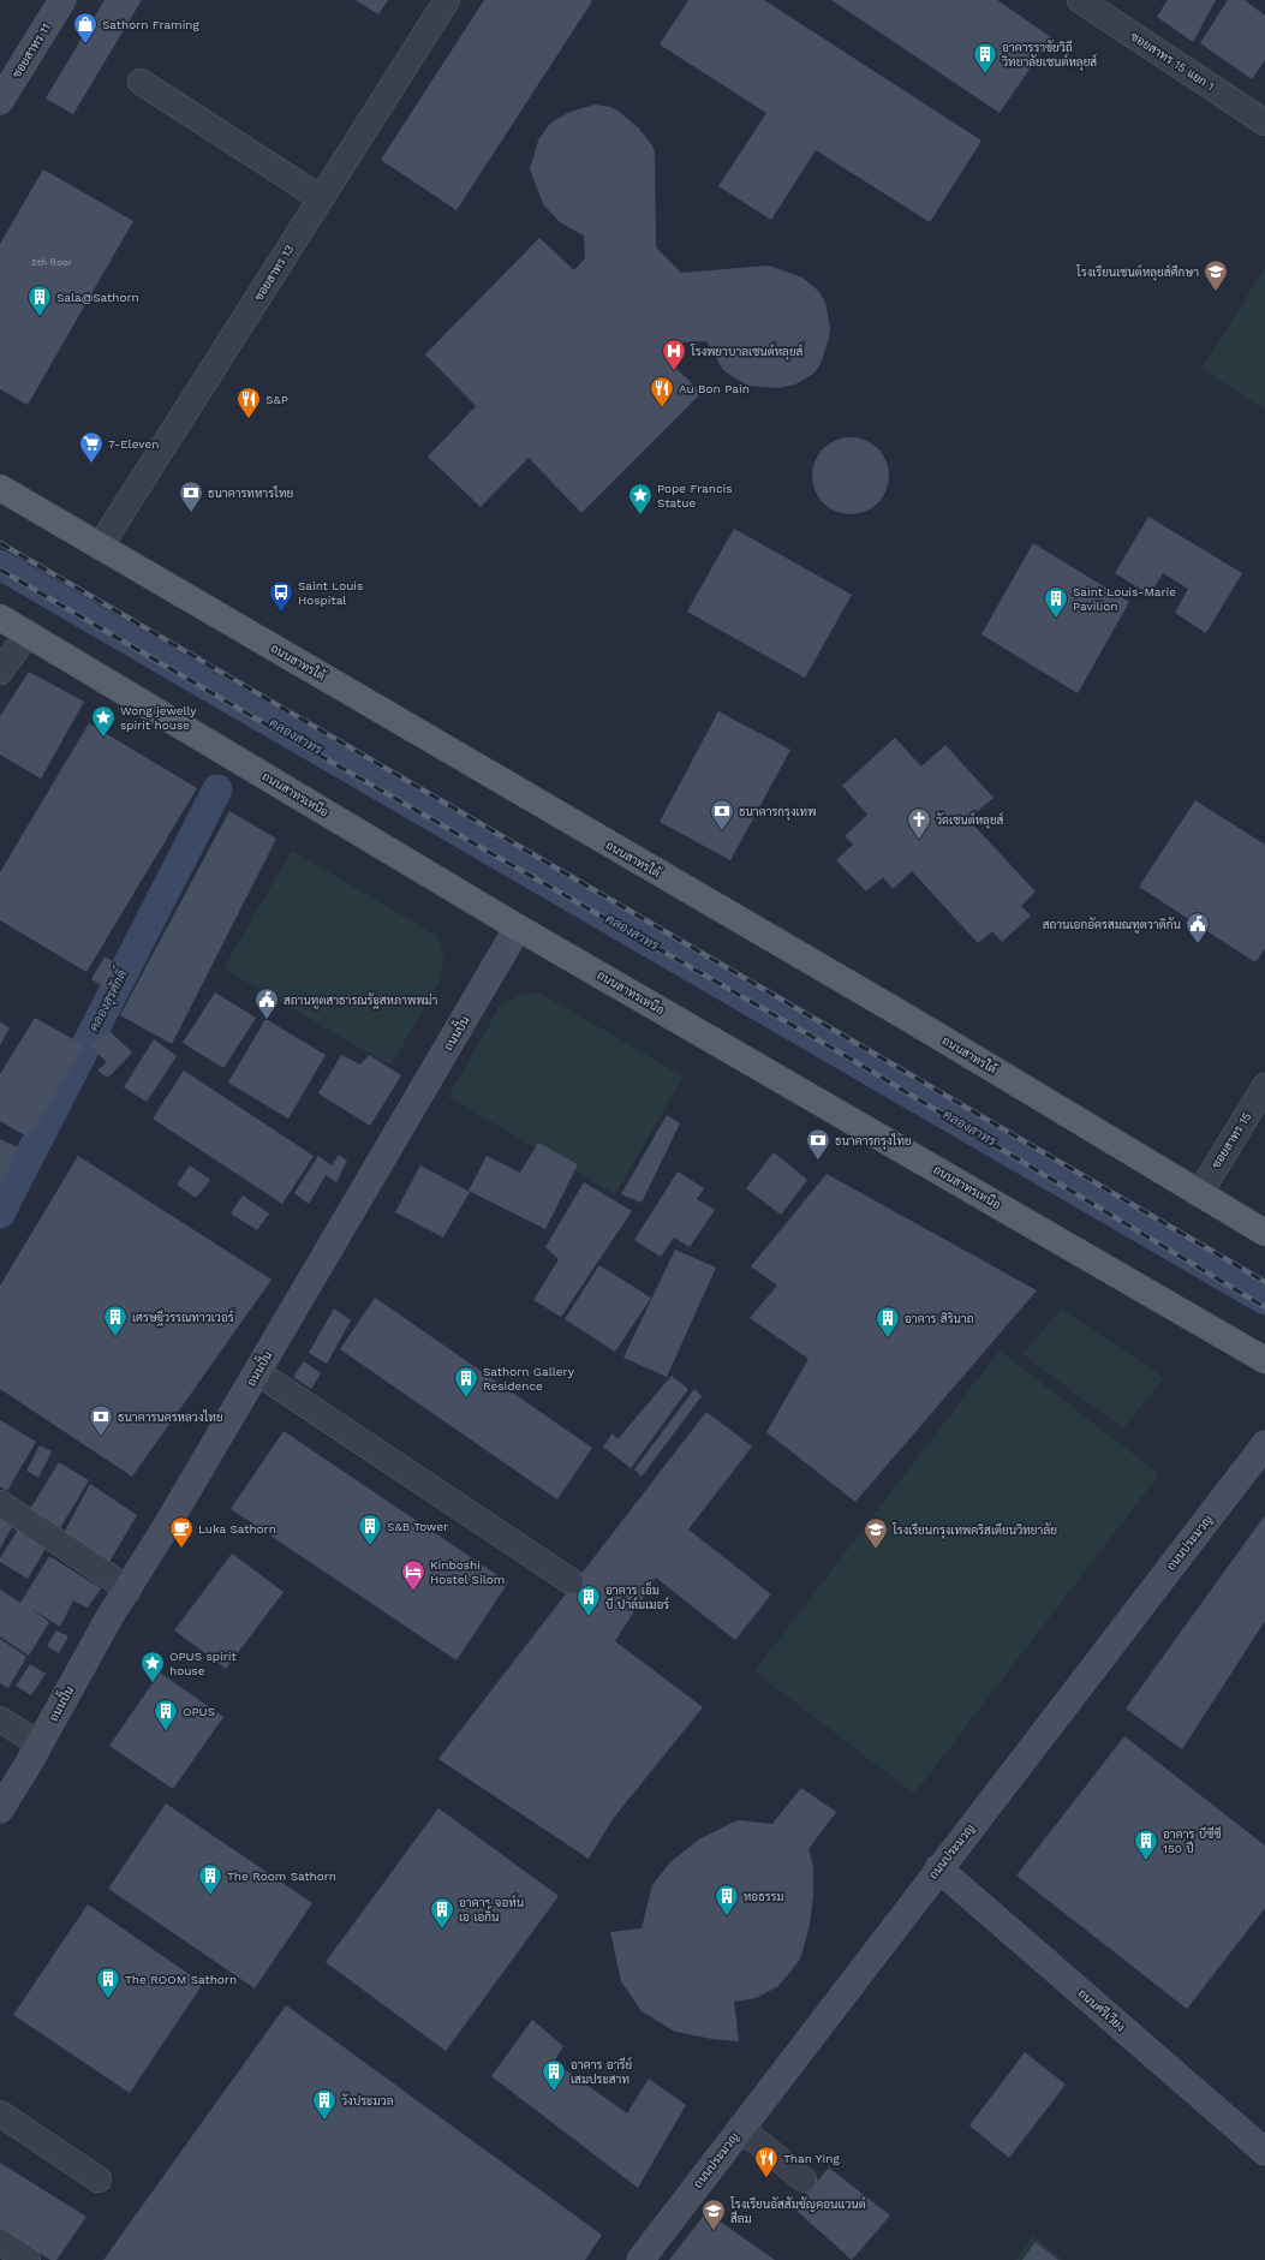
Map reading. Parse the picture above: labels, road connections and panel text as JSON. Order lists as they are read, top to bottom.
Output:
{
  "streets": {
    "main road": ["ถนนสาทรใต้", "ถนนสาทรเหนือ"],
    "street": [
      "ซอยสาทร 11",
      "ซอยสาทร 15 แยก 1",
      "ซอยสาทร 13",
      "ถนนปั้น",
      "ซอยสาทร 15",
      "ถนนประมวญ",
      "ถนนศรีเวียง"
    ]
  },
  "crossings": [
    ["ซอยสาทร 13", "ถนนสาทรใต้"],
    ["ถนนสาทรใต้", "ซอยสาทร 15"],
    ["ถนนสาทรเหนือ", "ถนนปั้น"],
    ["ถนนประมวญ", "ถนนศรีเวียง"]
  ],
  "water": ["คลองสาทร", "คลองสุรศักดิ์"],
  "places": {
    "shop": ["Sathorn Framing"],
    "building": [
      "อาคารราขัยวิถี วิทยาลัยเซนต์หลุยส์",
      "Sala@Sathorn",
      "Saint Louis-Marie Pavilion",
      "เศรษฐีวรรณทาวเวอร์",
      "อาคาร สิรินาถ",
      "Sathorn Gallery Residence",
      "S&B Tower",
      "อาคาร เอ็ม บี ปาล์มเมอร์",
      "OPUS",
      "อาคาร บีซีซี 150 ปี",
      "The Room Sathorn",
      "หอธรรม",
      "อาคาร จอห์น เอ เอกิ้น",
      "The ROOM Sathorn",
      "อาคาร อารีย์ เสมประสาท",
      "วังประมวล"
    ],
    "school or university": ["โรงเรียนเซนต์หลุยส์ศึกษา", "โรงเรียนกรุงเทพคริสเตียนวิทยาลัย", "โรงเรียนอัสสัมชัญคอนแวนต์ สีลม"],
    "hospital": ["โรงพยาบาลเซนต์หลุยส์"],
    "restaurant": ["Au Bon Pain", "S&P", "Than Ying"],
    "supermarket": ["7-Eleven"],
    "bank": [
      "ธนาคารทหารไทย",
      "ธนาคารกรุงเทพ",
      "ธนาคารกรุงไทย",
      "ธนาคารนครหลวงไทย"
    ],
    "place": ["Pope Francis Statue", "Wong jewelly spirit house", "OPUS spirit house"],
    "bus stop": ["Saint Louis Hospital"],
    "church": ["วัดเซนต์หลุยส์"],
    "public building": ["สถานเอกอัครสมณทูตวาติกัน", "สถานทูตสาธารณรัฐสหภาพพม่า"],
    "cafe": ["Luka Sathorn"],
    "hotel": ["Kinboshi Hostel Silom"]
  },
  "house_numbers": ["5th floor"]
}
